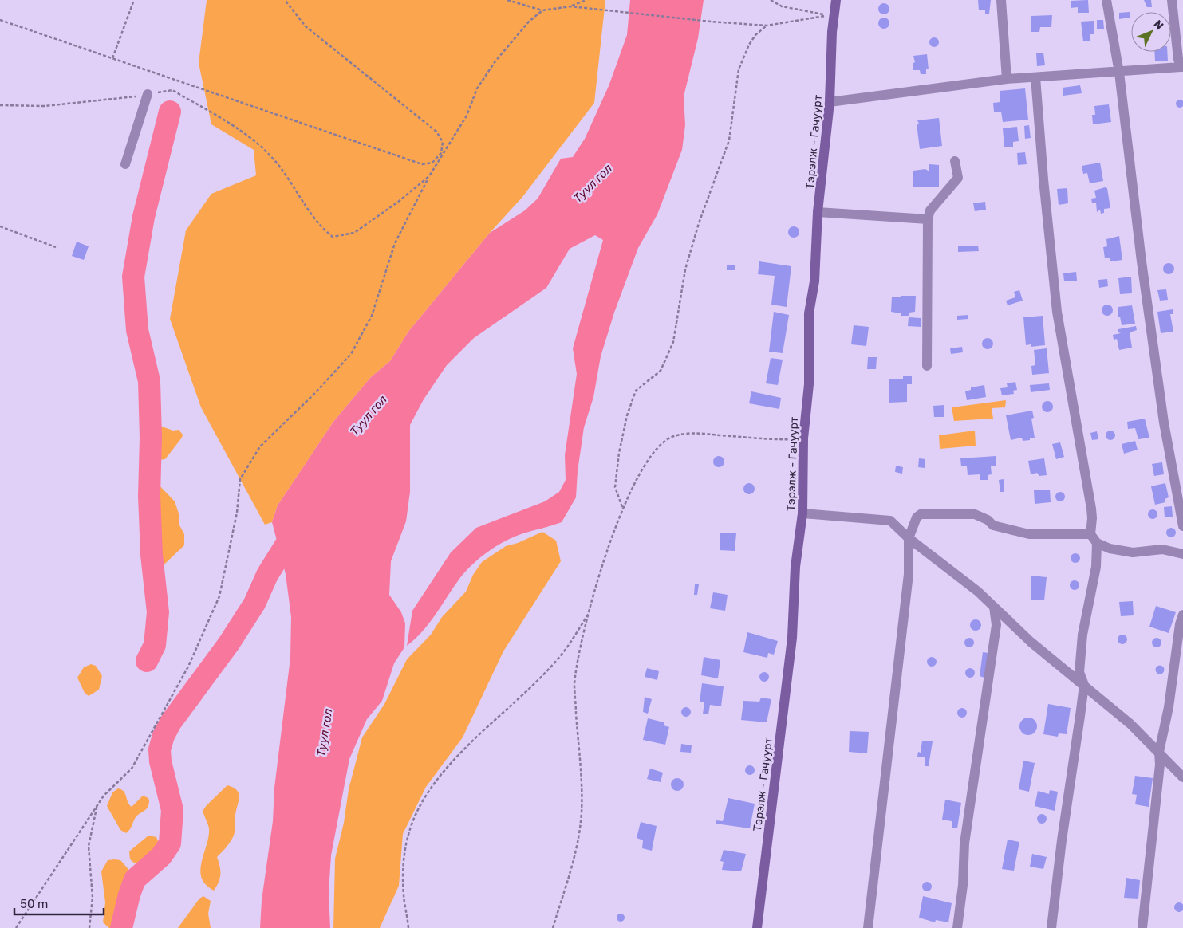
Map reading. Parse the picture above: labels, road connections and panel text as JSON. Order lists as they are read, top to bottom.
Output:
{
  "streets": {
    "main road": ["Тэрэлж - Гачуурт"]
  },
  "water": ["Туул гол"],
  "scale_bar": "50 m",
  "north": "top right"
}
